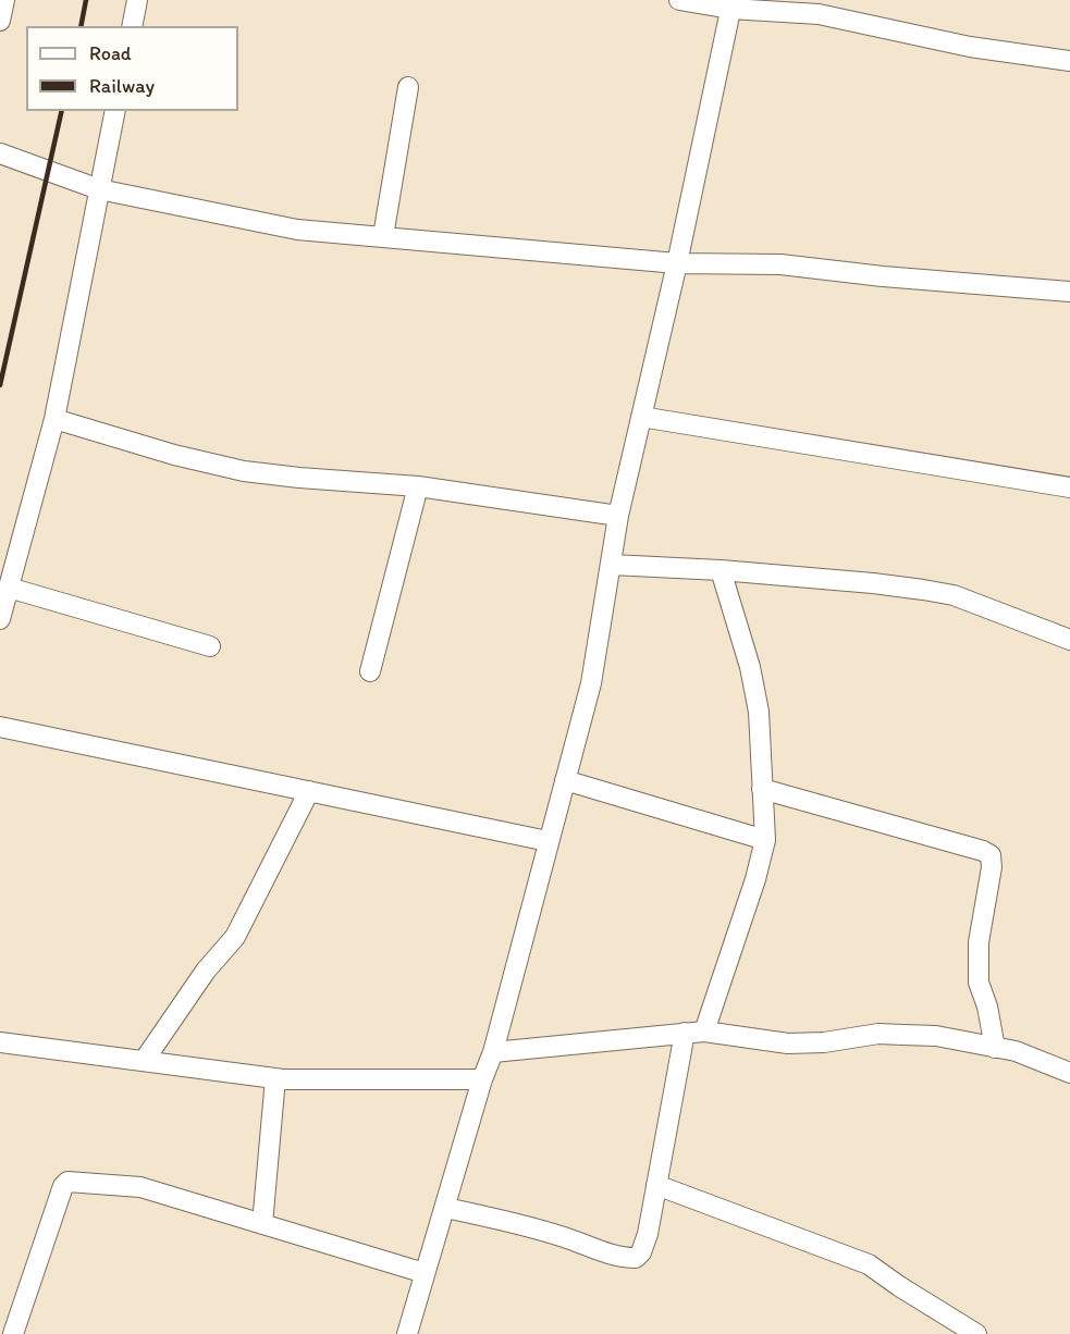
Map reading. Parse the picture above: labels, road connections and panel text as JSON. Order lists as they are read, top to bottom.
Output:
{
  "legend": ["Road", "Railway"]
}
